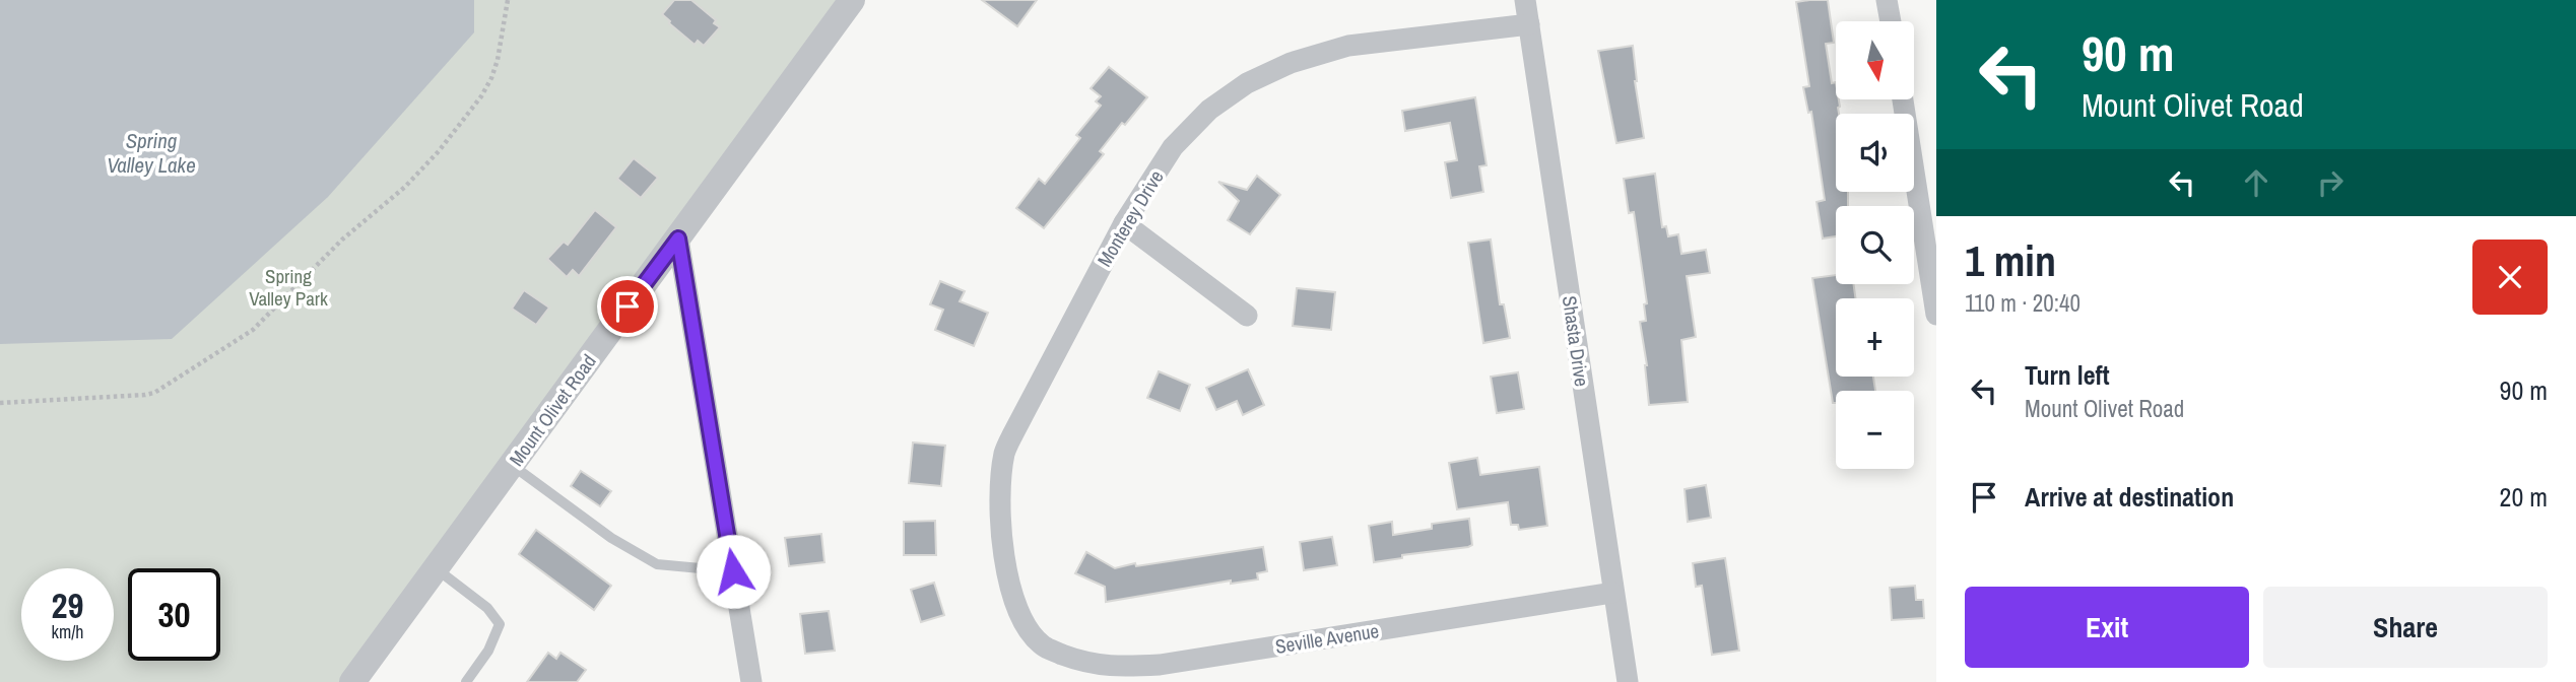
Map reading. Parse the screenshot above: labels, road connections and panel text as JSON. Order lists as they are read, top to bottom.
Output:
{
  "streets": {
    "street": [
      "Monterey Drive",
      "Shasta Drive",
      "Mount Olivet Road",
      "Seville Avenue"
    ]
  },
  "crossings": [
    ["Monterey Drive", "Shasta Drive"],
    ["Monterey Drive", "Seville Avenue"],
    ["Shasta Drive", "Seville Avenue"]
  ],
  "water": ["Spring Valley Lake"],
  "parks": ["Spring Valley Park"],
  "north": "bottom",
  "page": {
    "turn": ["90 m", "Mount Olivet Road"],
    "map_buttons": ["+", "−"],
    "heading": ["1 min", "110 m · 20:40"],
    "list": [
      {
        "name": "Turn left",
        "note": "Mount Olivet Road",
        "value": "90 m"
      },
      {
        "name": "Arrive at destination",
        "value": "20 m"
      }
    ],
    "speed": "29 km/h",
    "limit": "30",
    "buttons": ["Exit", "Share"]
  }
}
